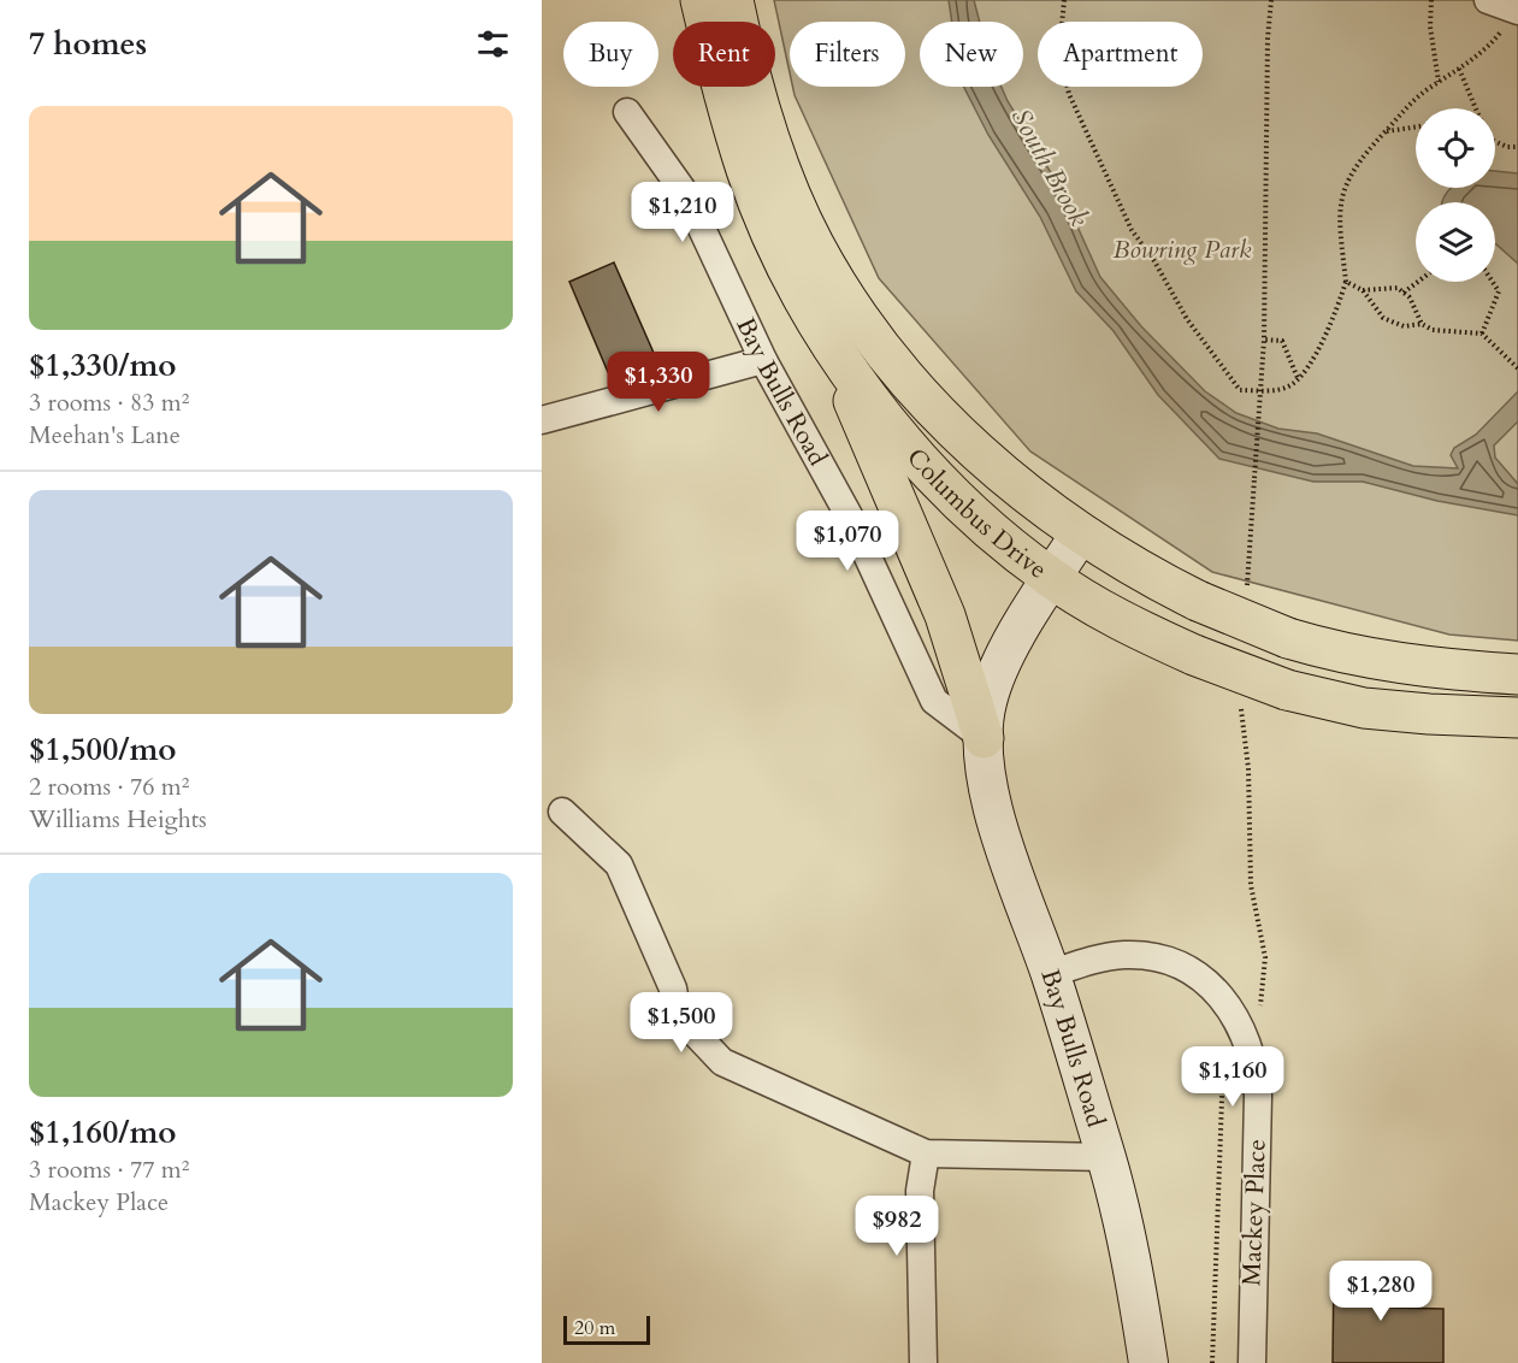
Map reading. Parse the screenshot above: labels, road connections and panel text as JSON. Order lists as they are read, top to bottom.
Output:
{
  "streets": {
    "main road": ["Columbus Drive"],
    "street": ["Bay Bulls Road", "Mackey Place"]
  },
  "crossings": [
    ["Bay Bulls Road", "Columbus Drive"],
    ["Bay Bulls Road", "Mackey Place"]
  ],
  "water": ["South Brook"],
  "parks": ["Bowring Park"],
  "scale_bar": "20 m",
  "page": {
    "heading": "7 homes",
    "chip": [
      "Buy",
      "Rent",
      "Filters",
      "New",
      "Apartment"
    ],
    "list": [
      {
        "name": "$1,330/mo",
        "note": "3 rooms · 83 m² · Meehan's Lane"
      },
      {
        "name": "$1,500/mo",
        "note": "2 rooms · 76 m² · Williams Heights"
      },
      {
        "name": "$1,160/mo",
        "note": "3 rooms · 77 m² · Mackey Place"
      }
    ],
    "price": [
      "$1,210",
      "$1,330",
      "$1,070",
      "$1,500",
      "$1,160",
      "$982",
      "$1,280"
    ],
    "scale": "20 m"
  }
}
